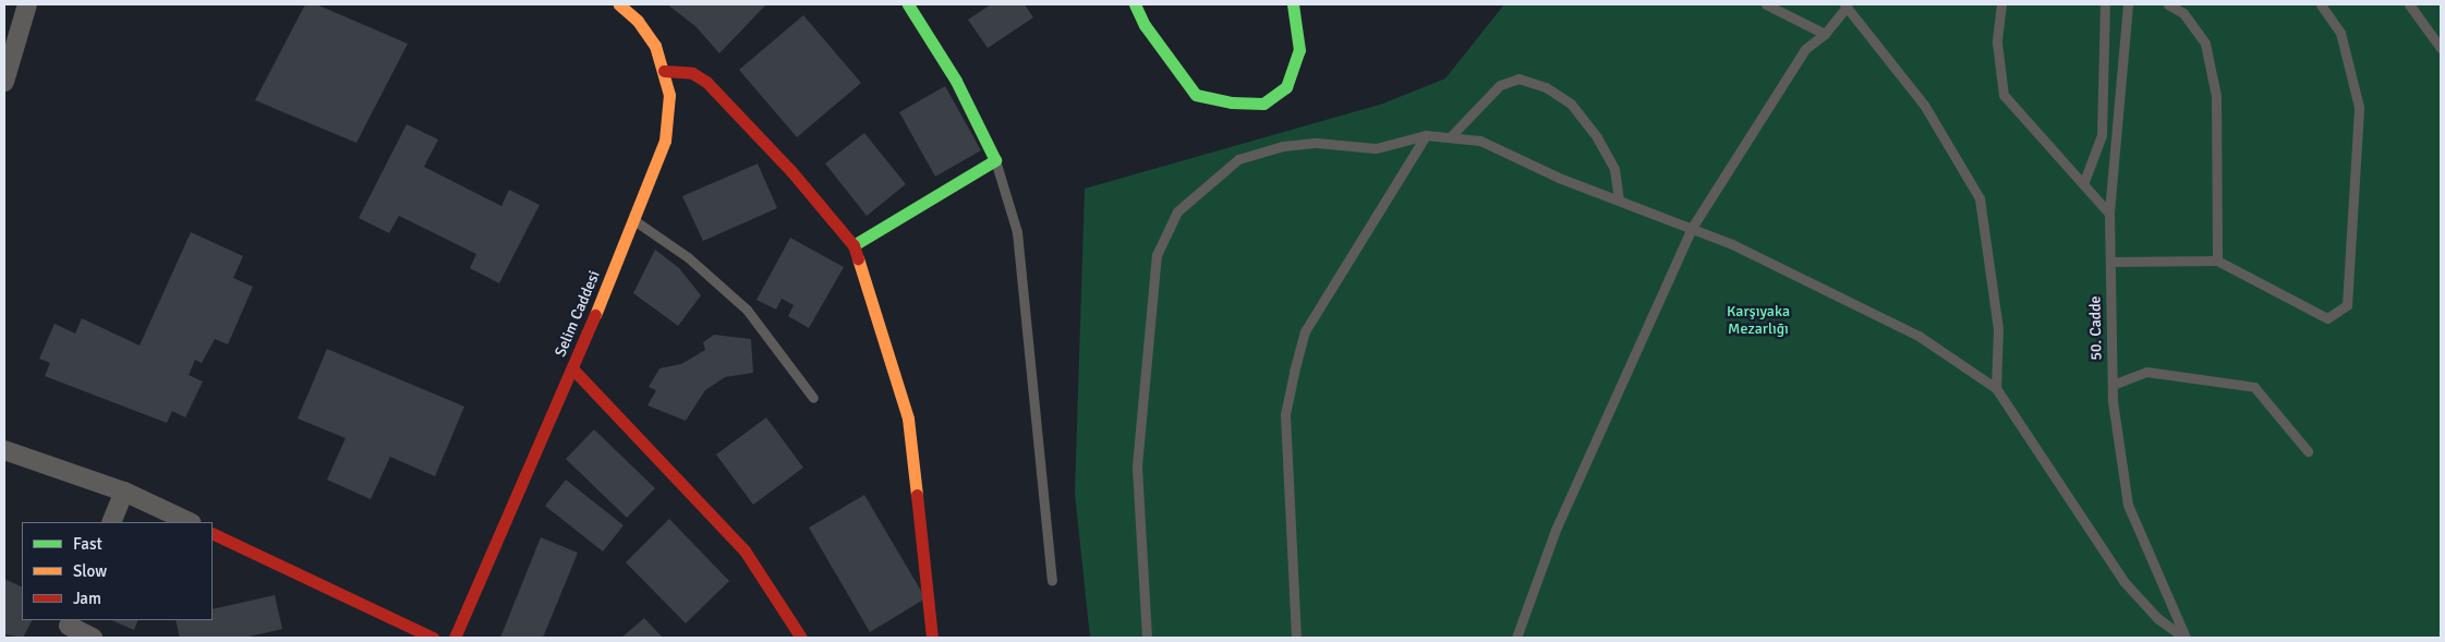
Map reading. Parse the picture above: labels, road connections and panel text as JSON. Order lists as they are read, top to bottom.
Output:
{
  "streets": {
    "street": ["Selim Caddesi"],
    "lane": ["50. Cadde"]
  },
  "parks": ["Karşıyaka Mezarlığı"],
  "legend": ["Fast", "Slow", "Jam"]
}
